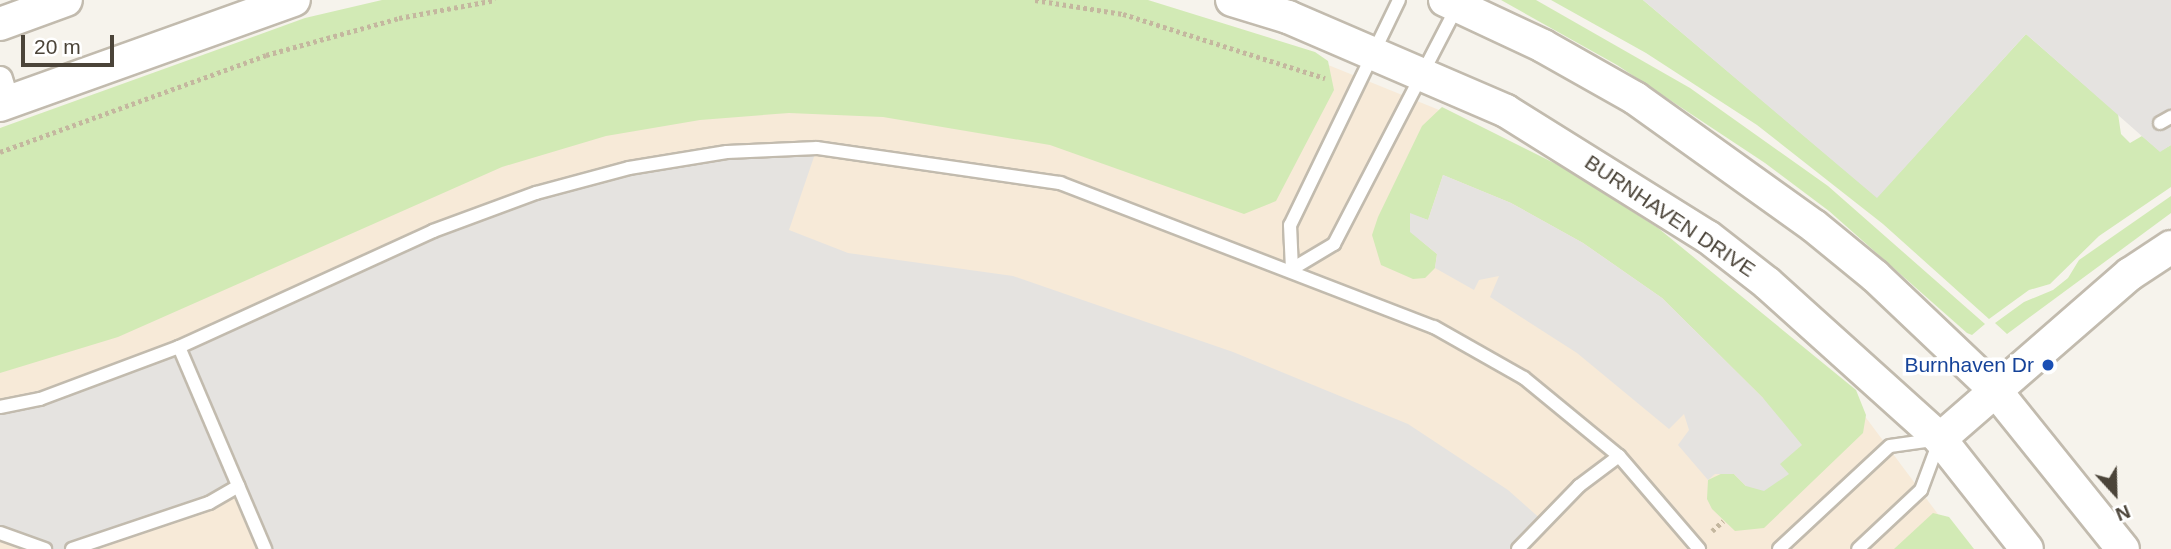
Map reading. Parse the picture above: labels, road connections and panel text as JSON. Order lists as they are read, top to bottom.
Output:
{
  "streets": {
    "street": ["BURNHAVEN DRIVE"]
  },
  "places": ["Burnhaven Dr"],
  "scale_bar": "20 m",
  "north": "bottom"
}
